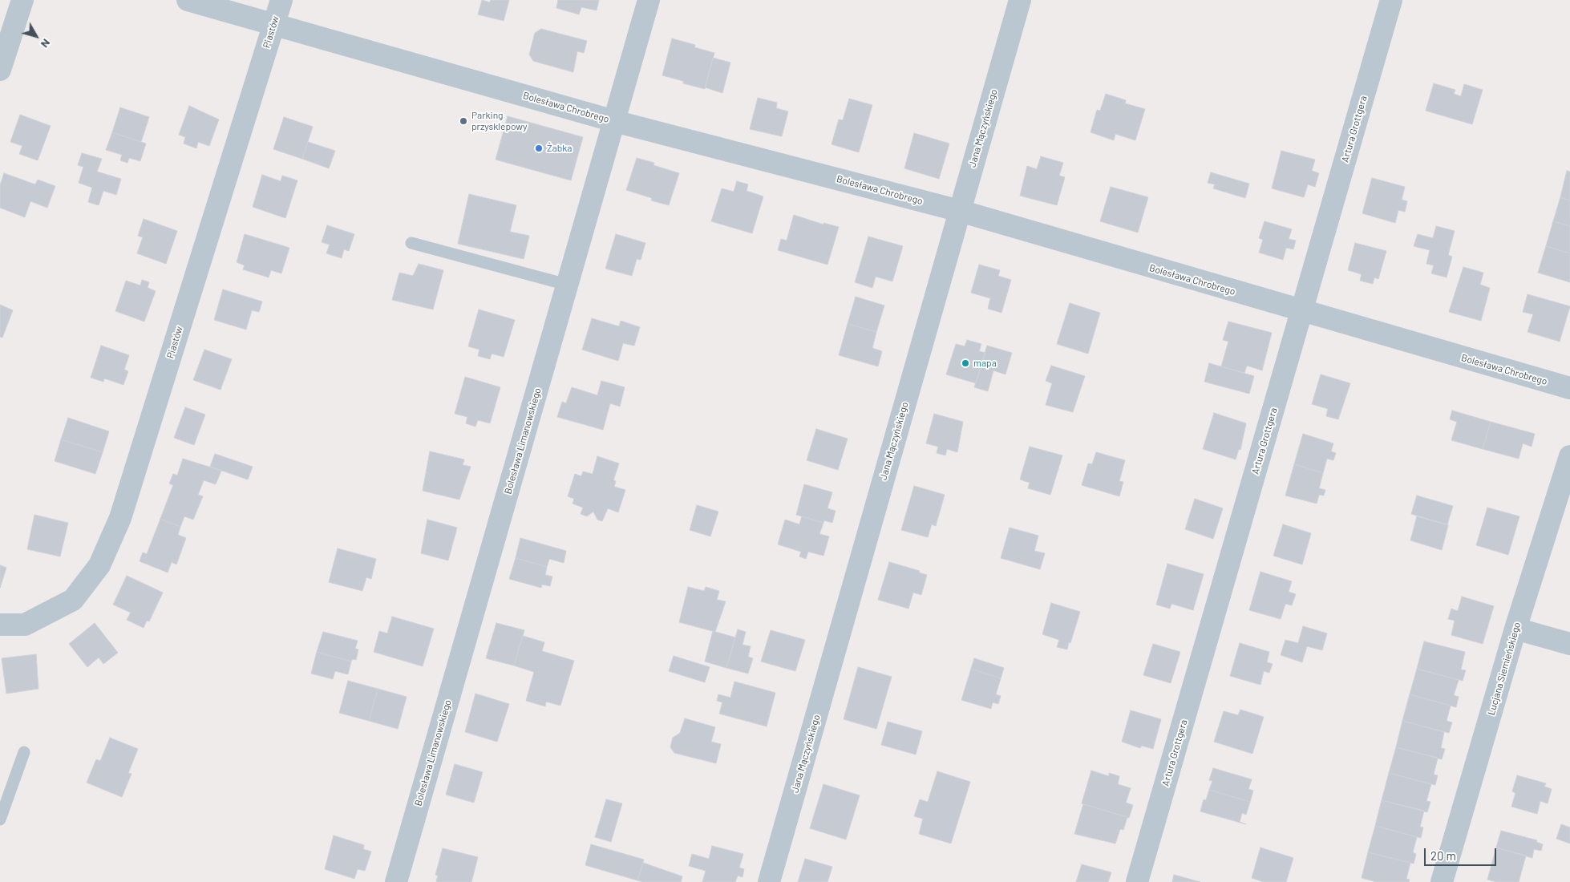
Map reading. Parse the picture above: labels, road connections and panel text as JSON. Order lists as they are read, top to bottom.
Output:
{
  "streets": {
    "street": [
      "Piastów",
      "Bolesława Chrobrego",
      "Jana Mączyńskiego",
      "Artura Grottgera",
      "Bolesława Limanowskiego",
      "Lucjana Siemieńskiego"
    ]
  },
  "crossings": [
    ["Piastów", "Bolesława Chrobrego"],
    ["Bolesława Chrobrego", "Jana Mączyńskiego"],
    ["Bolesława Chrobrego", "Artura Grottgera"],
    ["Bolesława Chrobrego", "Bolesława Limanowskiego"]
  ],
  "places": ["Parking przysklepowy", "Żabka", "mapa"],
  "scale_bar": "20 m",
  "north": "bottom right"
}
